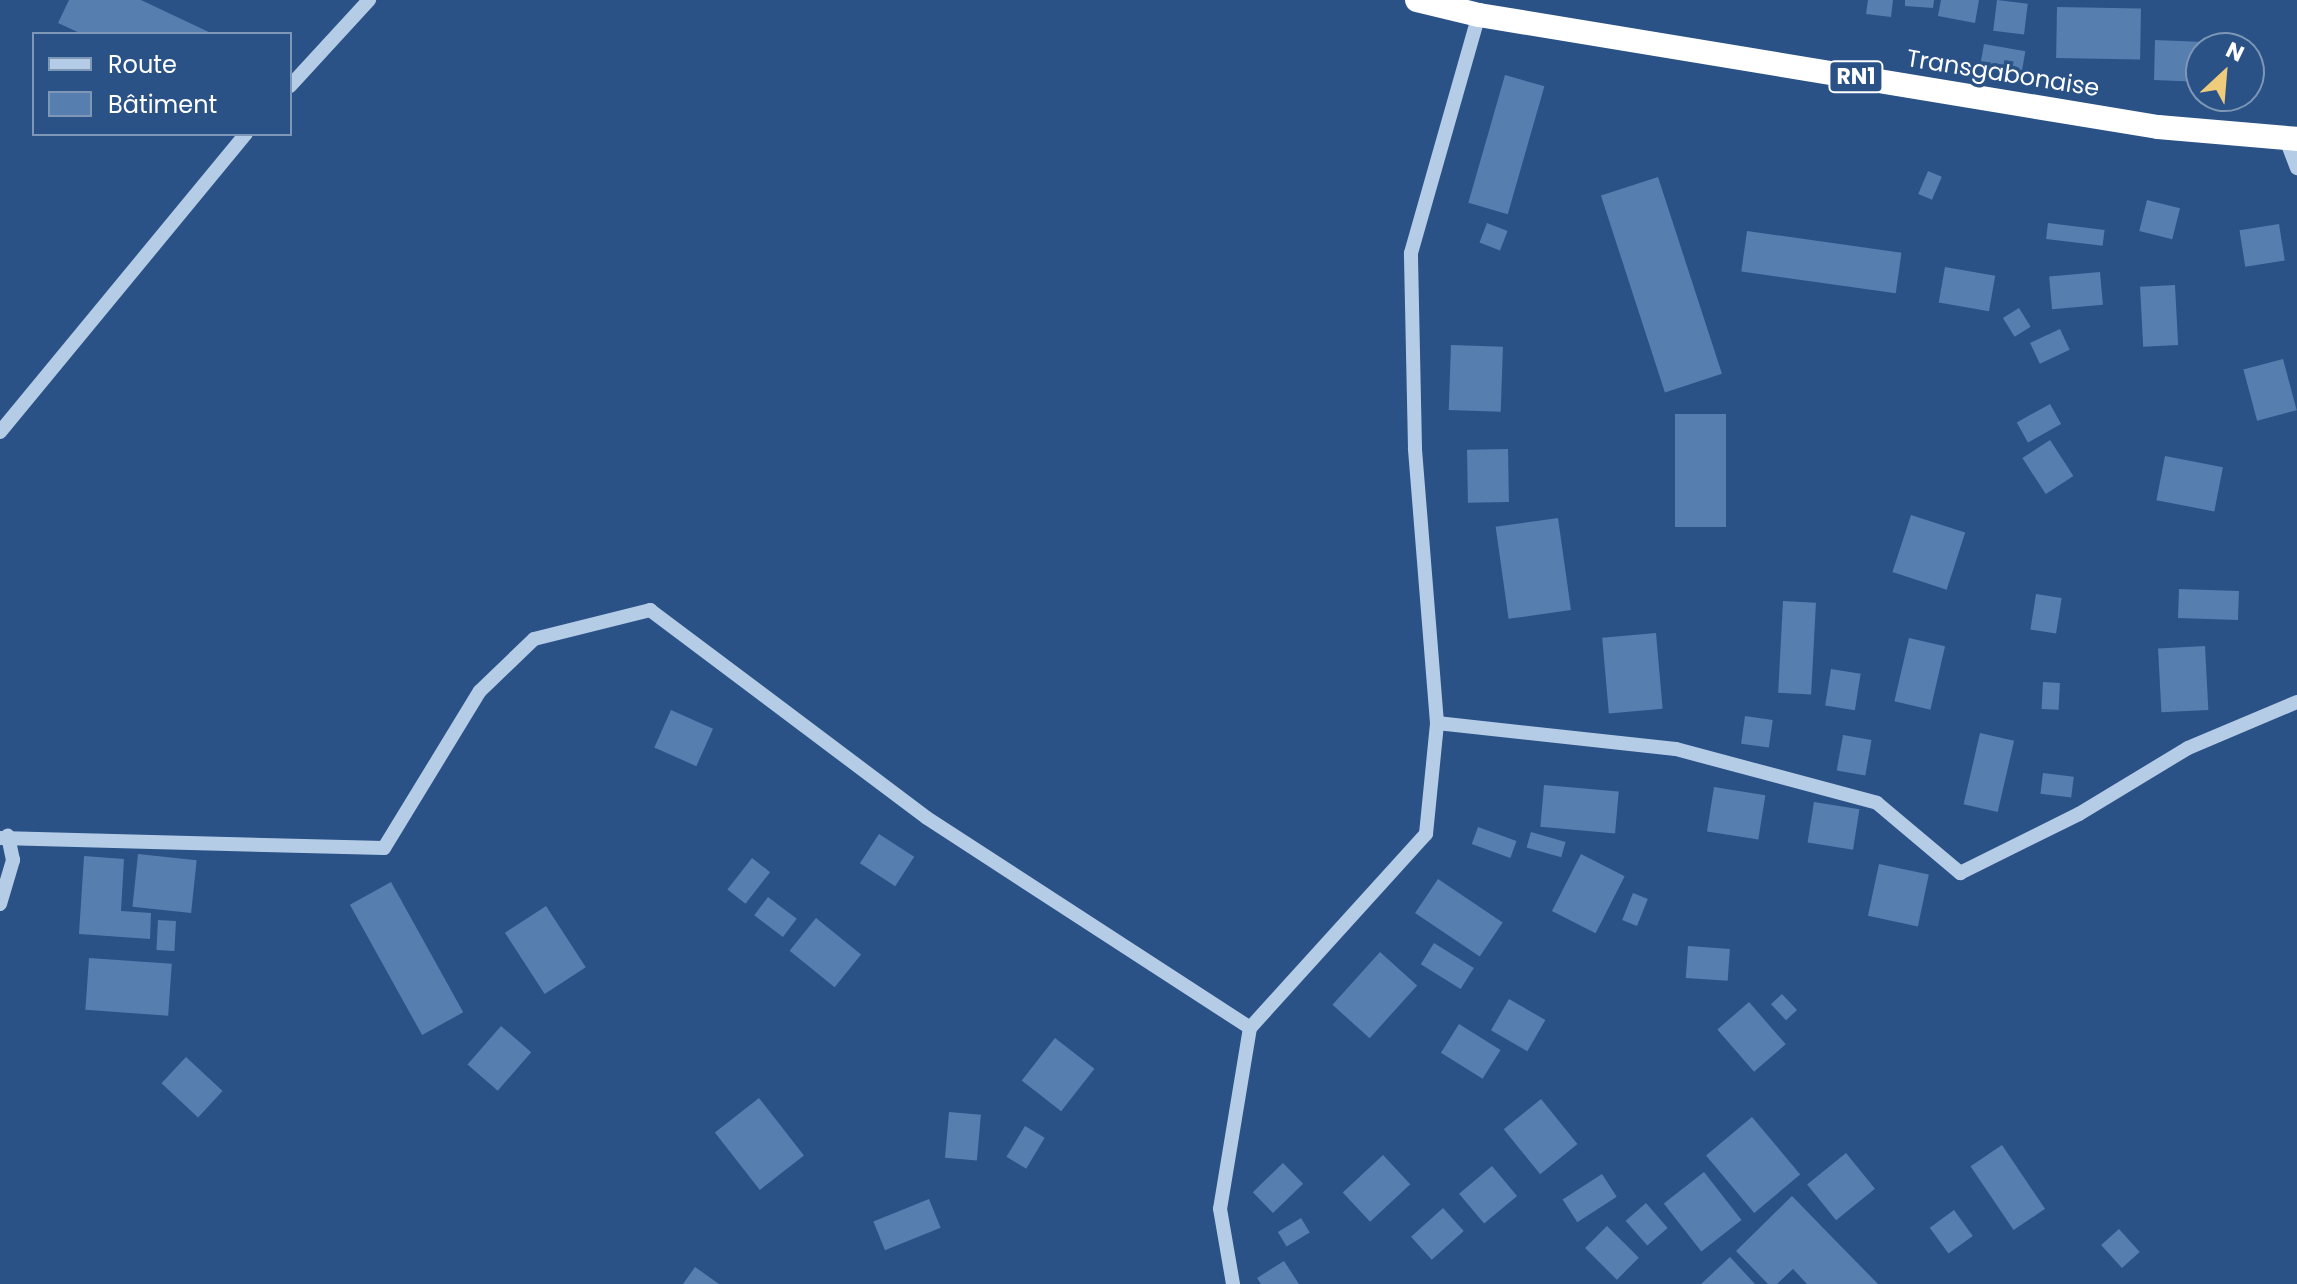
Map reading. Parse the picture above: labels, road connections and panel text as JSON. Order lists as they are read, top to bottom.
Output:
{
  "streets": {
    "highway": ["Transgabonaise", "RN1"]
  },
  "legend": ["Route", "Bâtiment"],
  "north": "top right"
}
